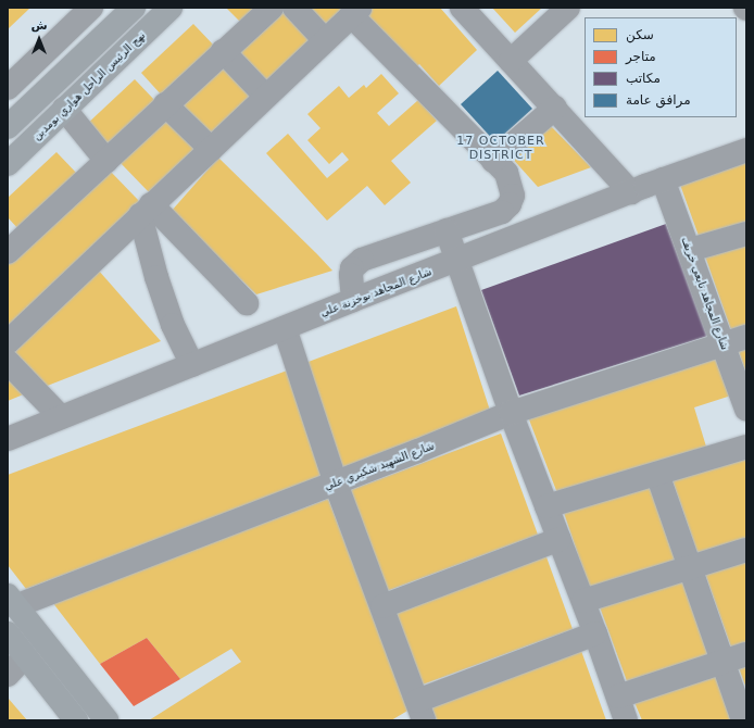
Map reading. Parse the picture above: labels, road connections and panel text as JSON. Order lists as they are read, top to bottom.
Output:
{
  "streets": {
    "main road": ["نهج الرئيس الراحل هواري بومدين"],
    "street": ["شارع المجاهد بوخزنة علي", "شارع المجاهد تابعي خريف", "شارع الشهيد شكيري علي"]
  },
  "crossings": [
    ["شارع المجاهد بوخزنة علي", "شارع المجاهد تابعي خريف"],
    ["شارع المجاهد تابعي خريف", "شارع الشهيد شكيري علي"]
  ],
  "districts": ["17 OCTOBER DISTRICT"],
  "legend": [
    "سكن",
    "متاجر",
    "مكاتب",
    "مرافق عامة"
  ],
  "north": "top"
}
